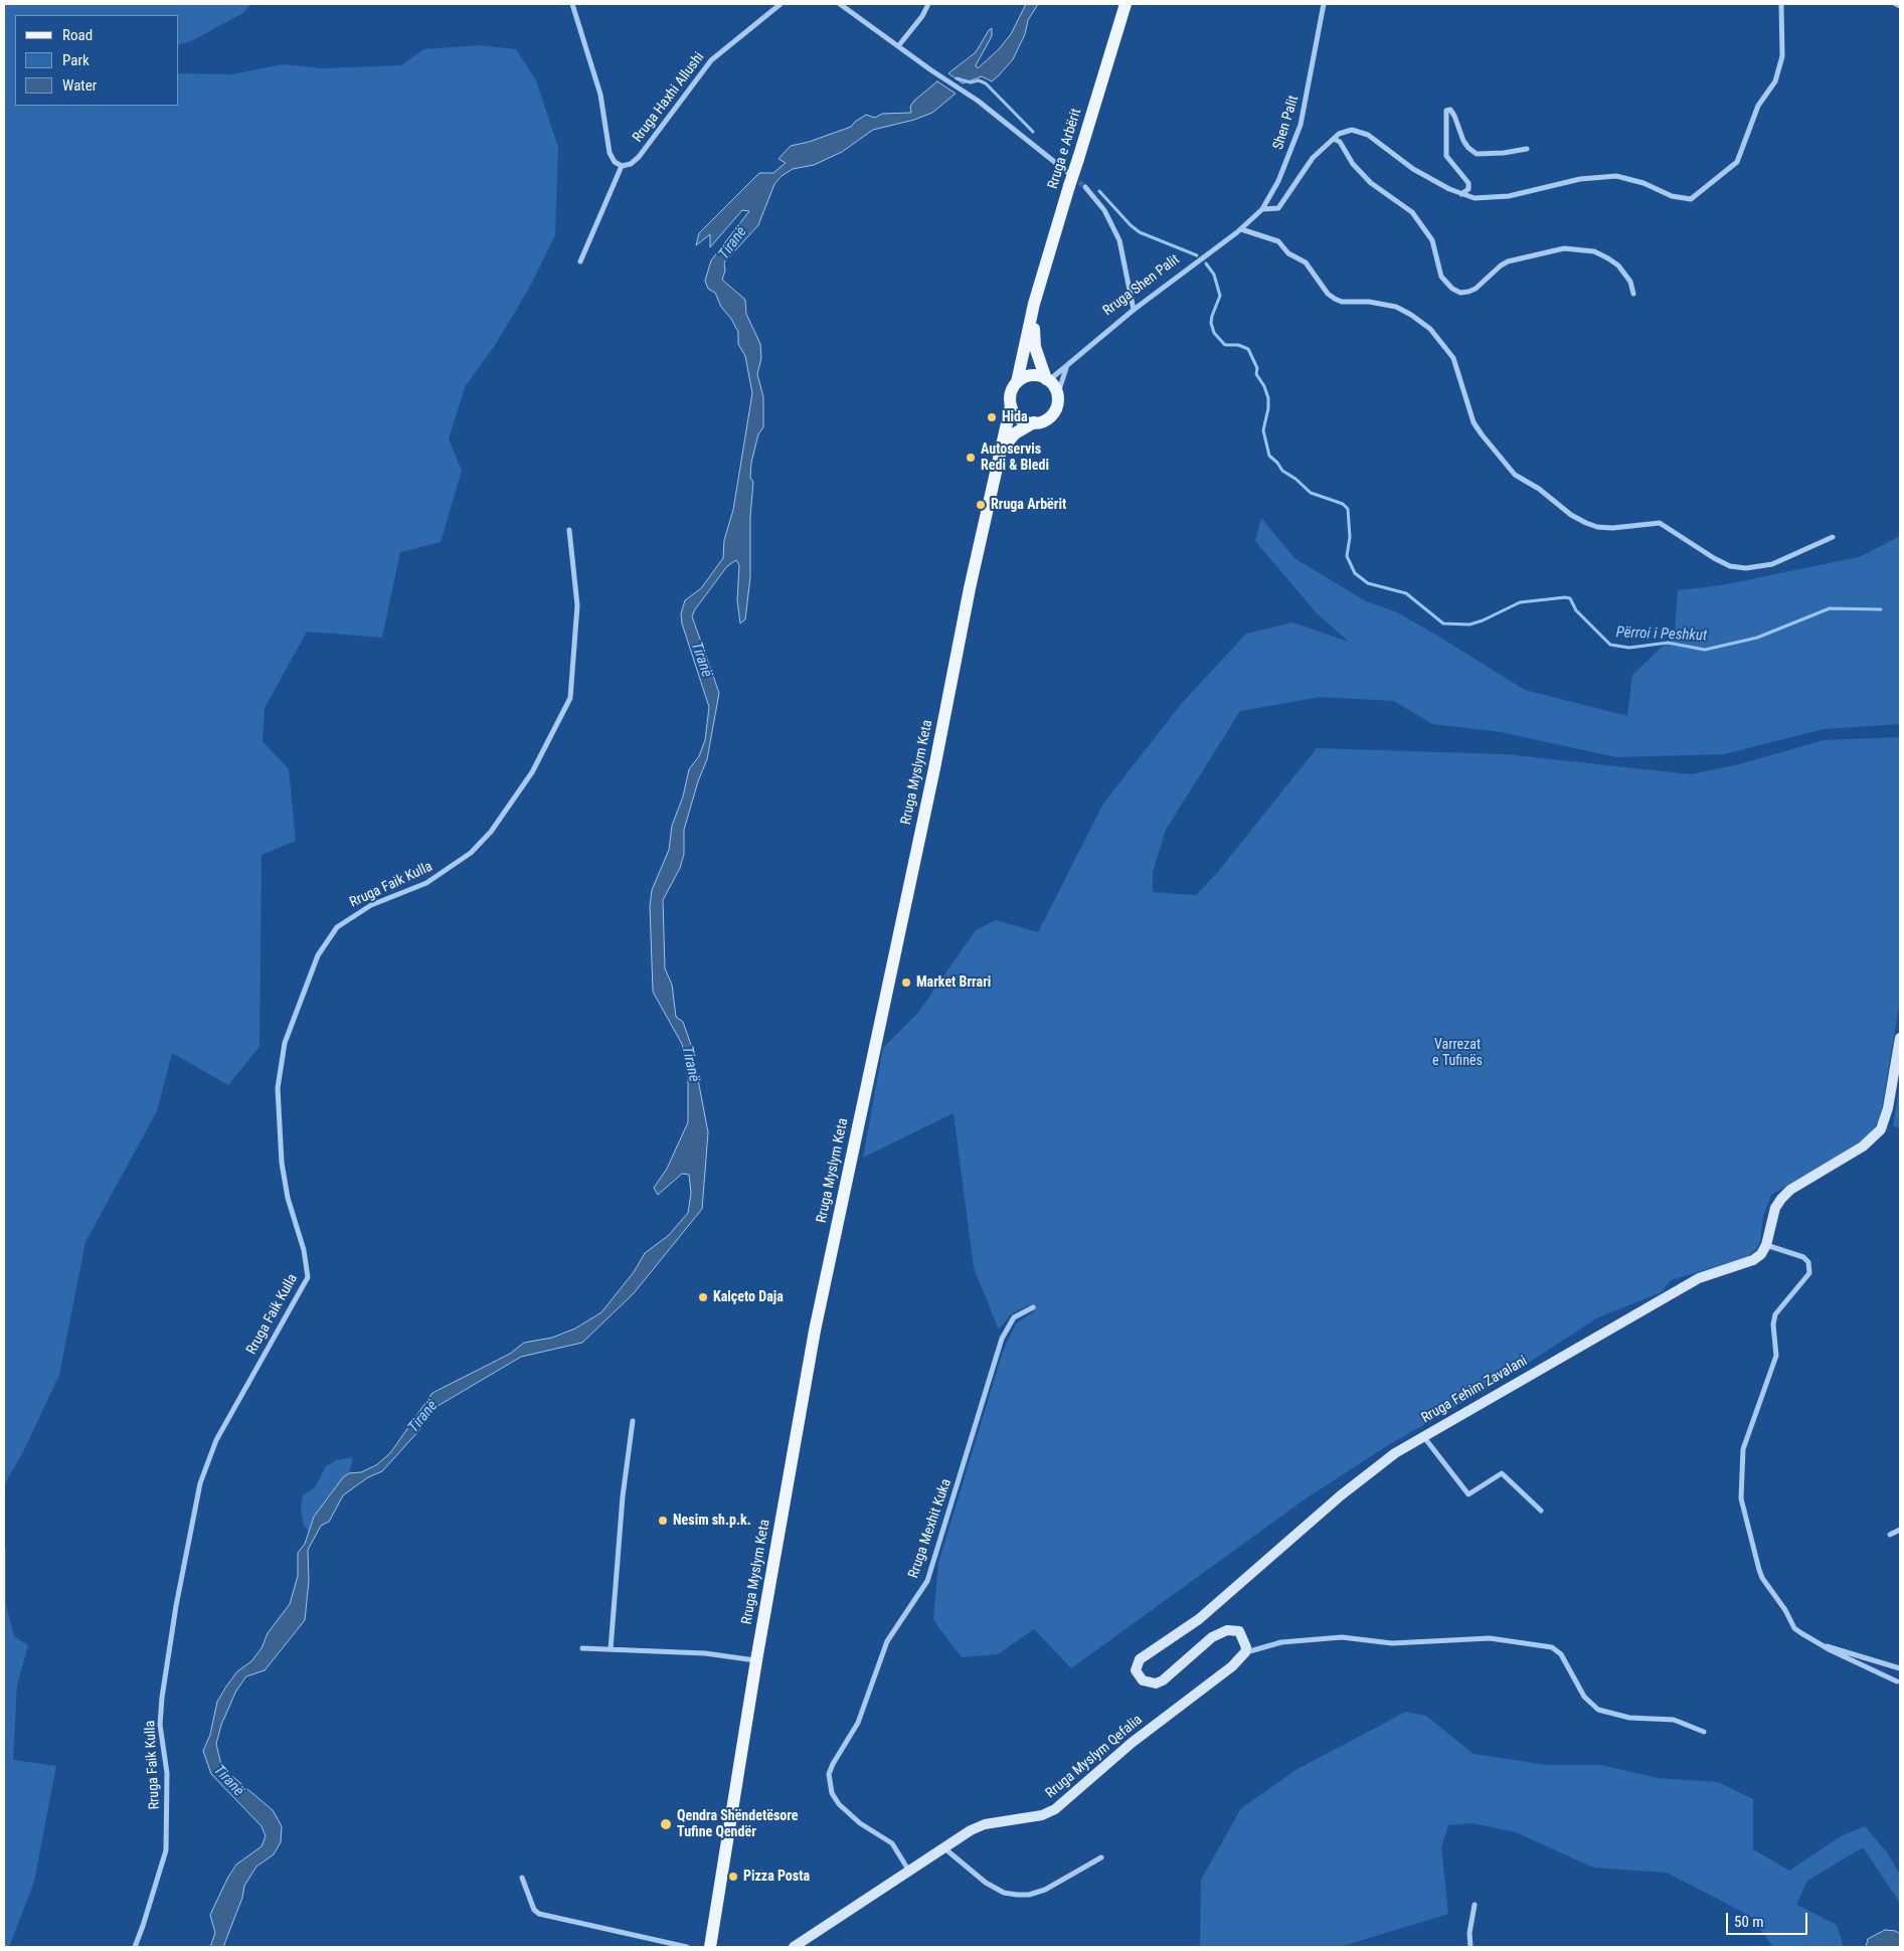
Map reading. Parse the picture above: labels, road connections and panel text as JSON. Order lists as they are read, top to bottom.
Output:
{
  "streets": {
    "main road": ["Rruga e Arbërit", "Rruga Myslym Keta"],
    "street": [
      "Rruga Haxhi Allushi",
      "Shen Palit",
      "Rruga Shen Palit",
      "Rruga Faik Kulla",
      "Rruga Fehim Zavalani",
      "Rruga Mexhit Kuka",
      "Rruga Myslym Qefalia"
    ]
  },
  "crossings": [
    ["Shen Palit", "Rruga Shen Palit"],
    ["Rruga e Arbërit", "Rruga Shen Palit"],
    ["Rruga e Arbërit", "Rruga Myslym Keta"],
    ["Rruga Shen Palit", "Rruga Myslym Keta"],
    ["Rruga Fehim Zavalani", "Rruga Myslym Qefalia"],
    ["Rruga Mexhit Kuka", "Rruga Myslym Qefalia"]
  ],
  "water": ["Tiranë", "Përroi i Peshkut"],
  "parks": ["Varrezat e Tufinës"],
  "places": [
    "Hida",
    "Autoservis Redi & Bledi",
    "Rruga Arbërit",
    "Market Brrari",
    "Kalçeto Daja",
    "Nesim sh.p.k.",
    "Qendra Shëndetësore Tufine Qendër",
    "Pizza Posta"
  ],
  "legend": ["Road", "Park", "Water"],
  "scale_bar": "50 m"
}
